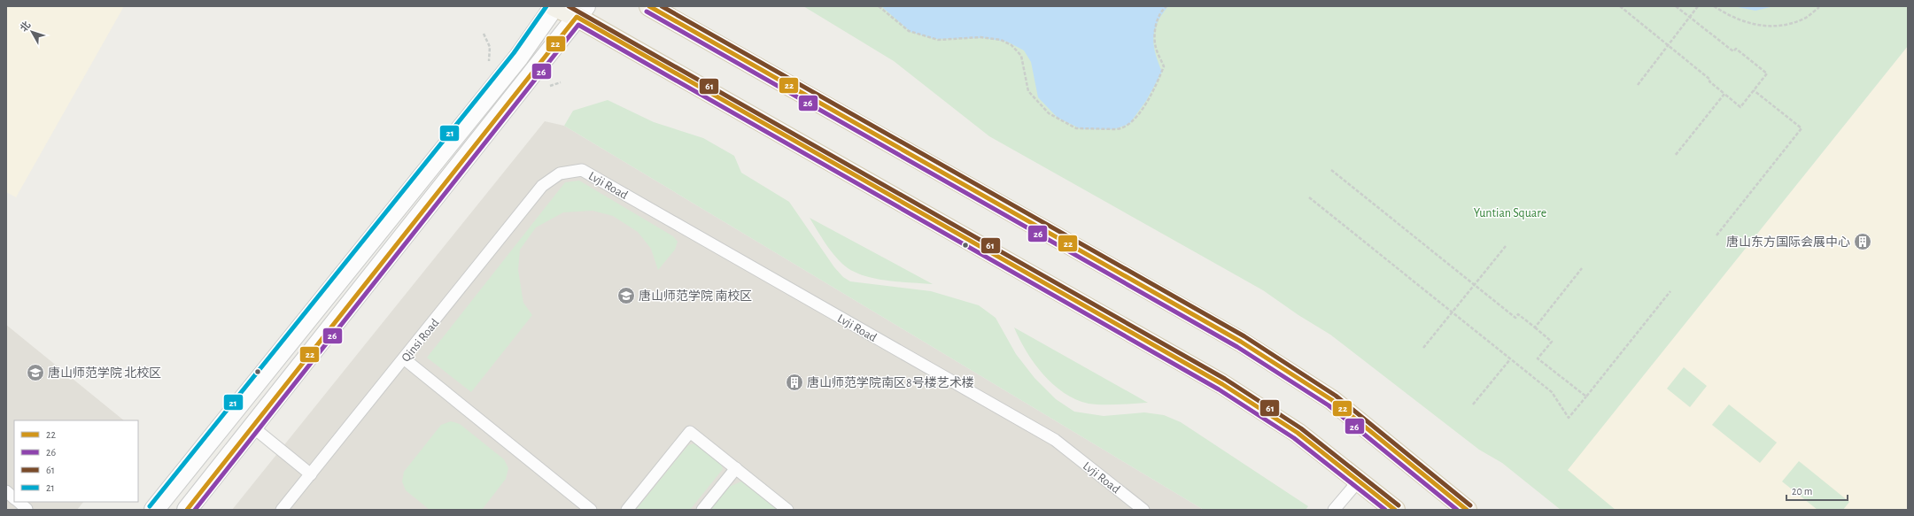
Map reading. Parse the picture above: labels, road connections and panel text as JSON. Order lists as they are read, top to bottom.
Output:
{
  "streets": {
    "lane": ["Lvji Road", "Qinsi Road"]
  },
  "crossings": [
    ["Lvji Road", "Qinsi Road"]
  ],
  "parks": ["Yuntian Square"],
  "places": {
    "building": ["唐山东方国际会展中心", "唐山师范学院南区8号楼艺术楼"],
    "school or university": ["唐山师范学院 南校区", "唐山师范学院 北校区"]
  },
  "lines": [
    "transit line 22",
    "transit line 61",
    "transit line 21",
    "transit line 26"
  ],
  "legend": [
    "22",
    "26",
    "61",
    "21"
  ],
  "scale_bar": "20 m",
  "north": "top left"
}
